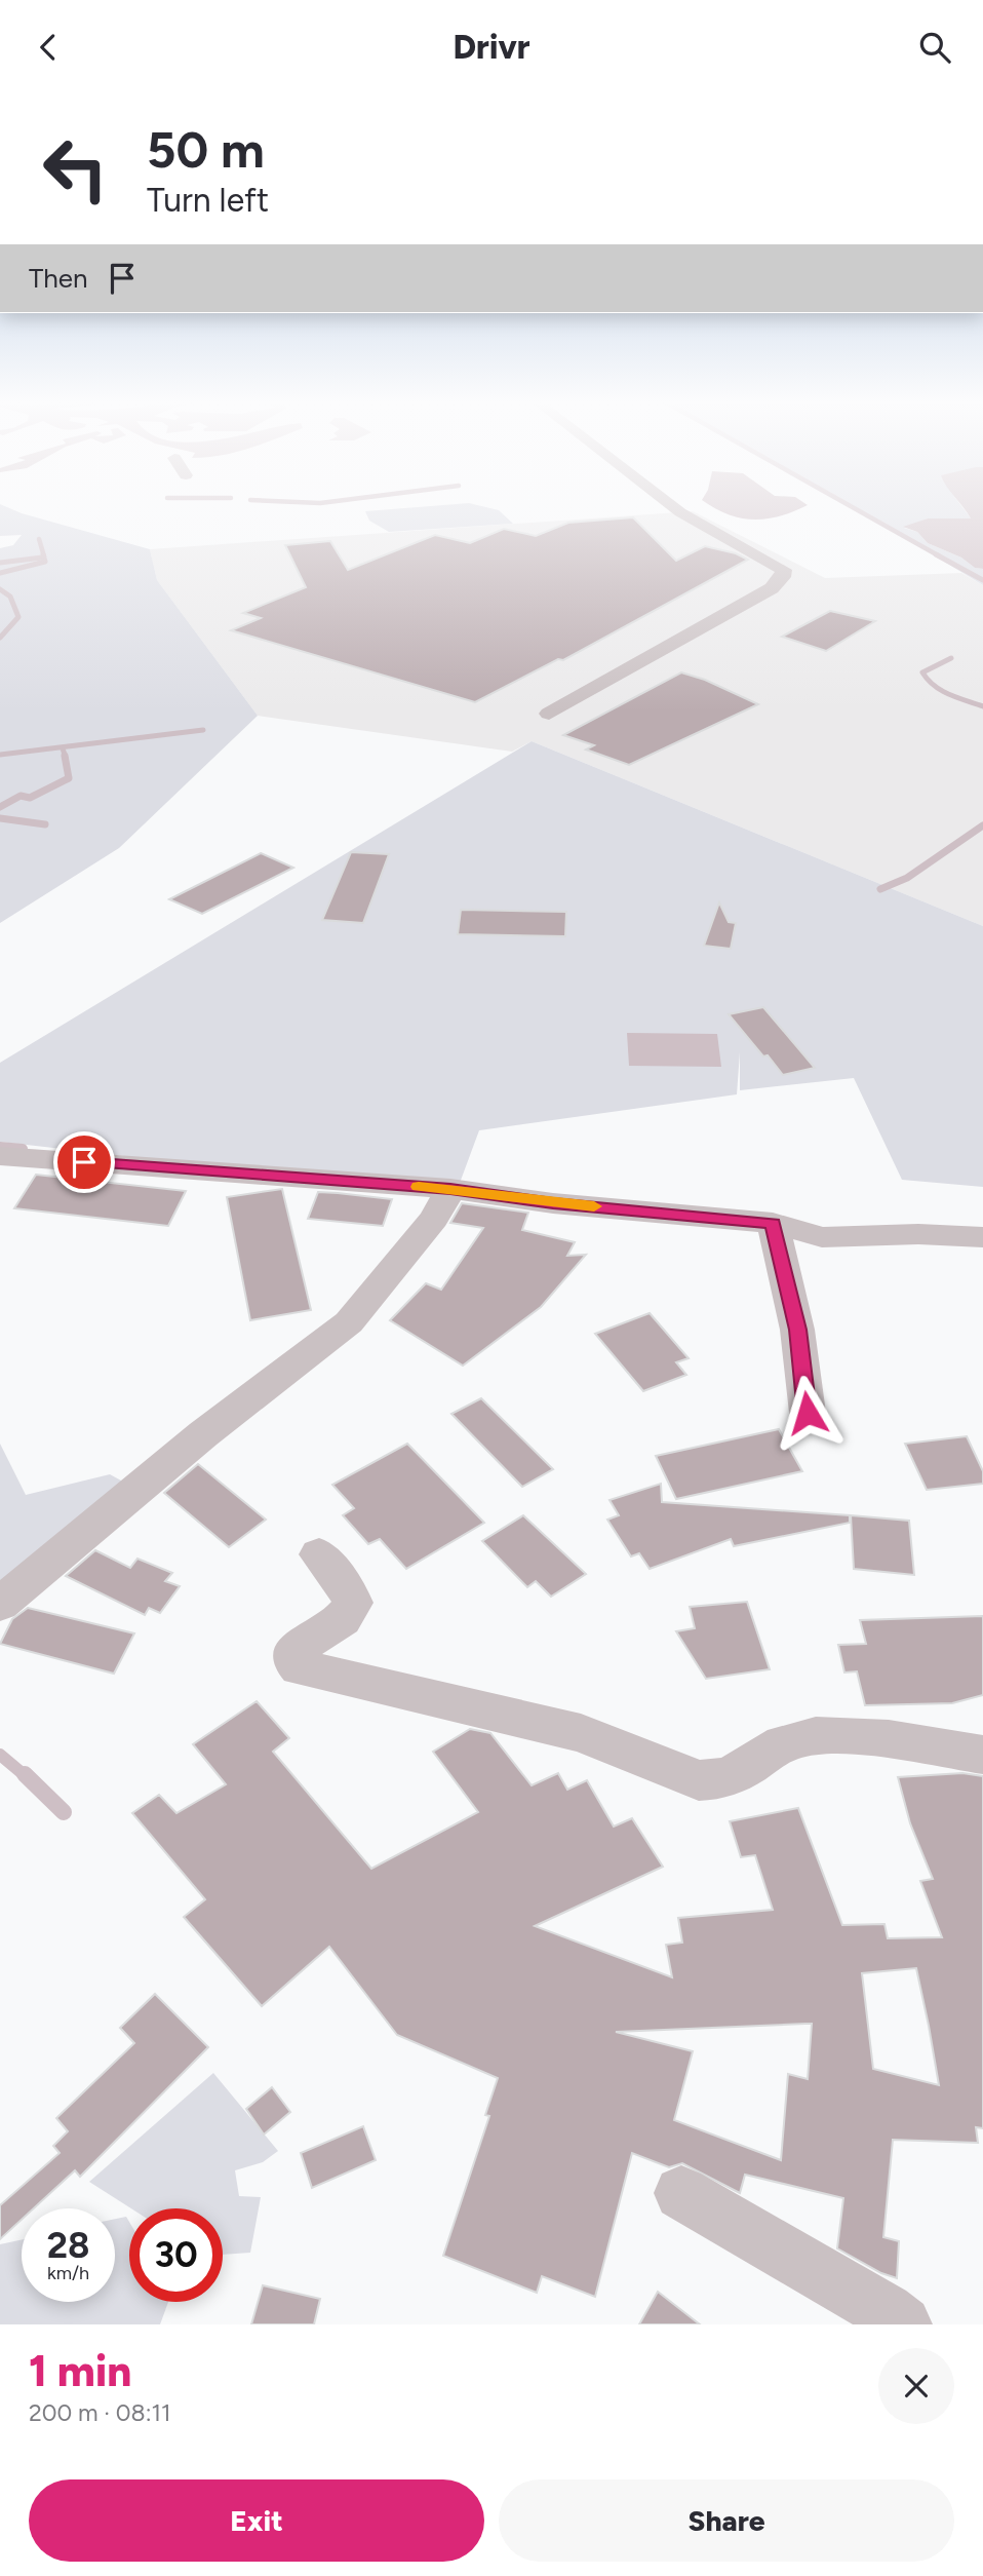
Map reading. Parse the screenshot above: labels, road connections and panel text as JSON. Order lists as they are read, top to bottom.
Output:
{
  "page": {
    "header": "Drivr",
    "turn": ["50 m", "Turn left"],
    "then": "Then",
    "speed": "28 km/h",
    "limit": "30",
    "heading": ["1 min", "200 m · 08:11"],
    "buttons": ["Exit", "Share"]
  }
}
